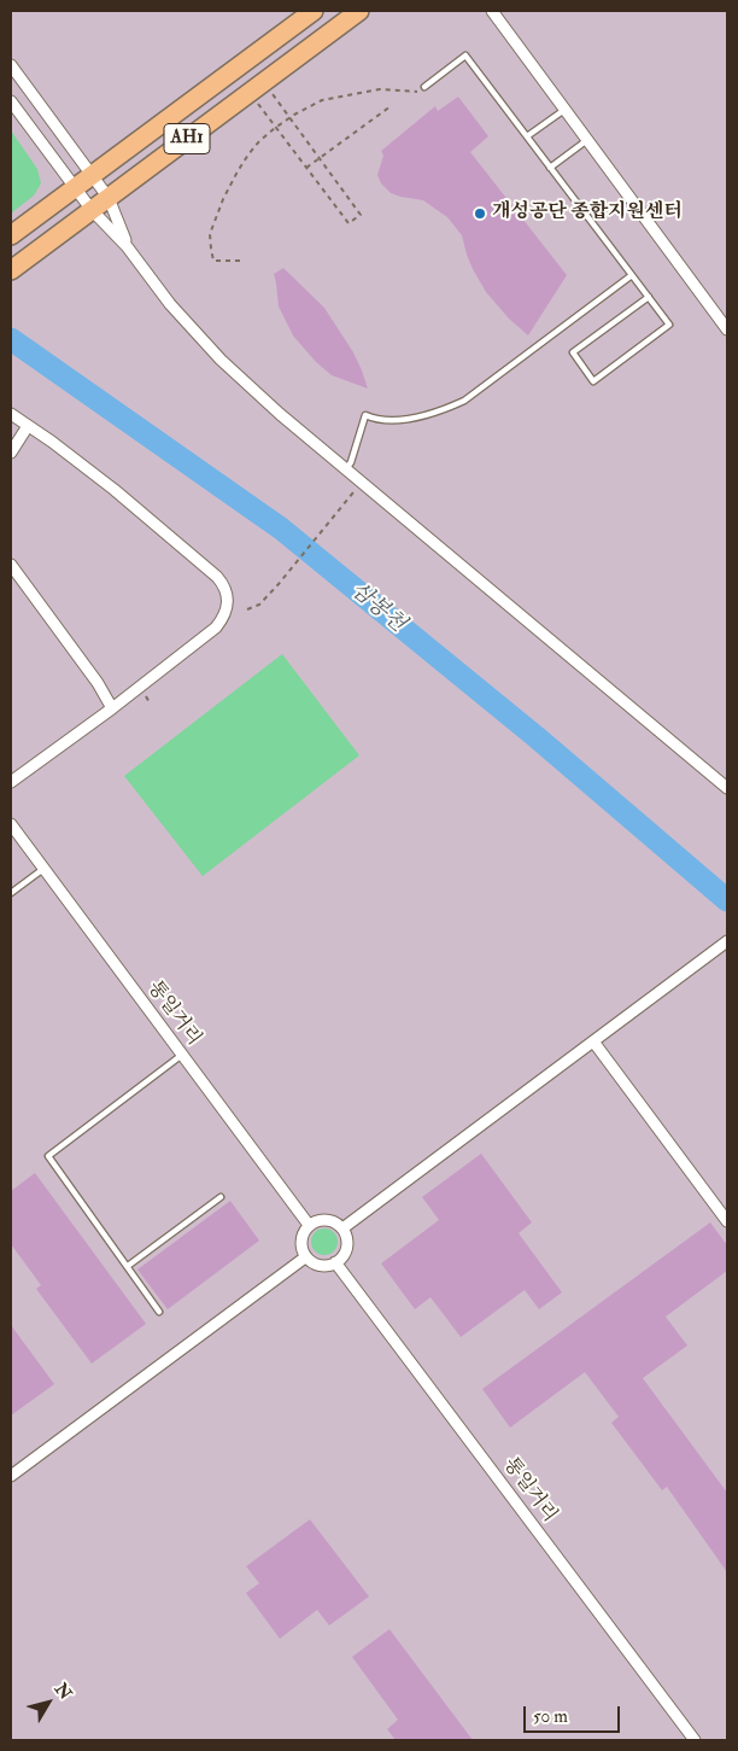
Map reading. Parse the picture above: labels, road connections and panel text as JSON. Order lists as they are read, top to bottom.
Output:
{
  "streets": {
    "main road": ["AH1"],
    "street": ["통일거리"]
  },
  "water": ["삼봉천"],
  "places": ["개성공단 종합지원센터"],
  "scale_bar": "50 m",
  "north": "top right"
}
